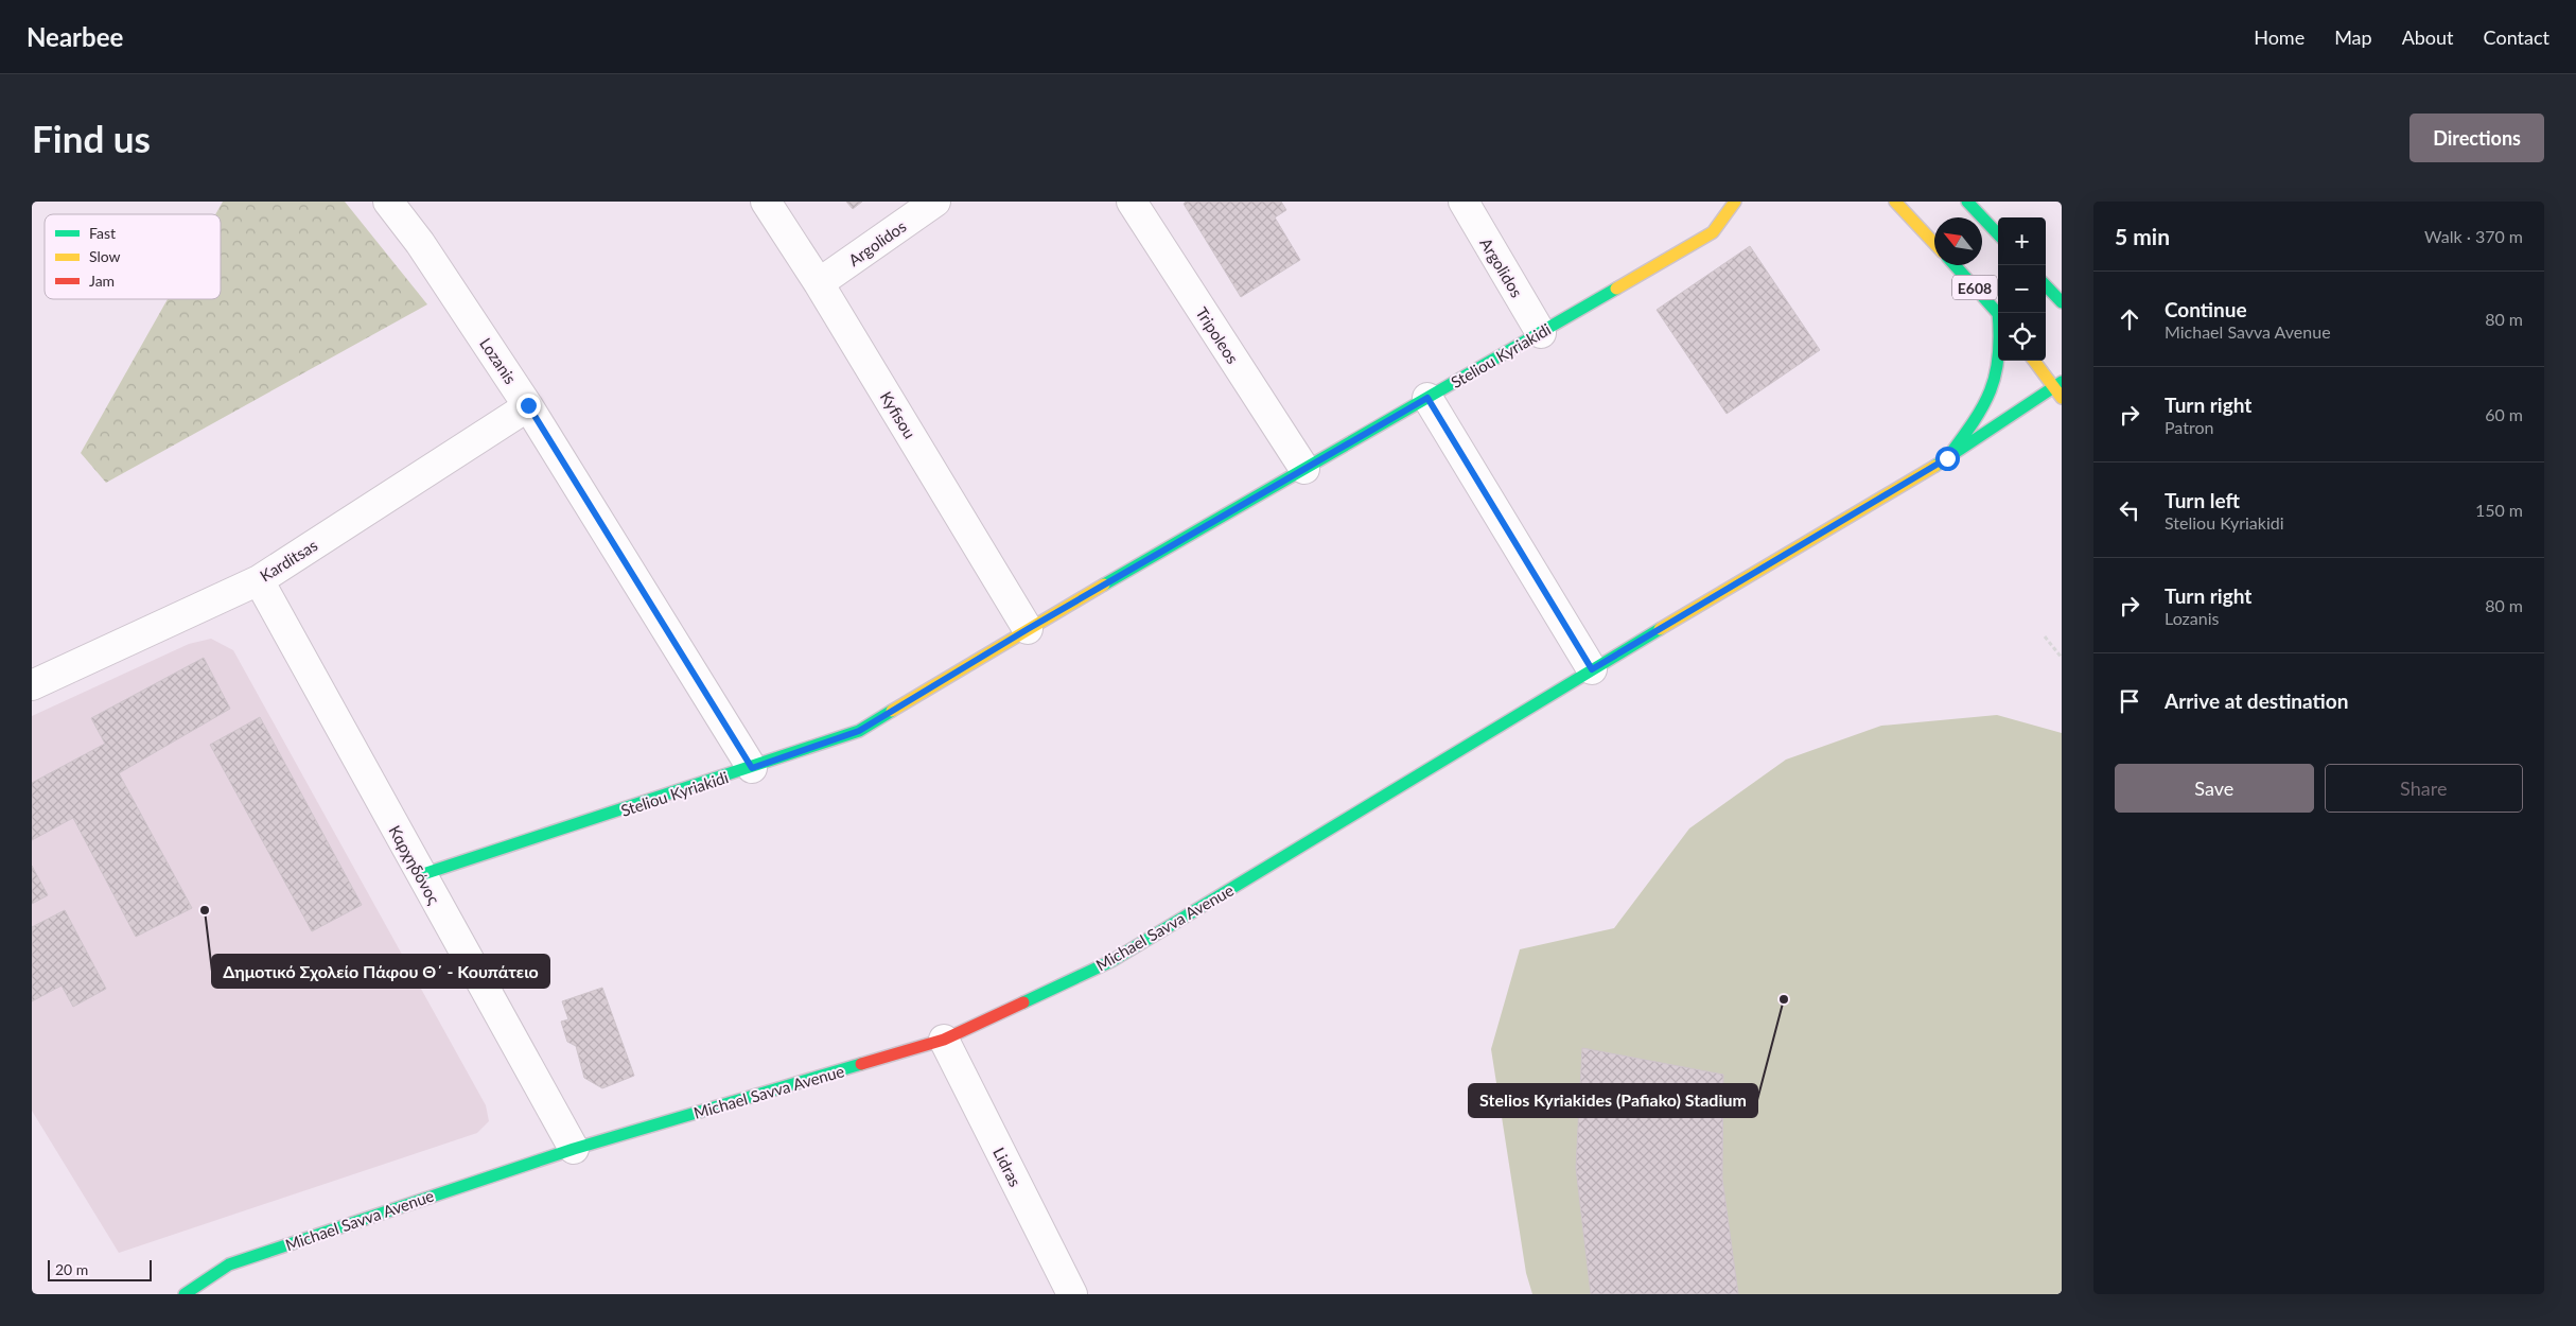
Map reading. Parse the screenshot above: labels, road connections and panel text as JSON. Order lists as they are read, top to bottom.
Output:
{
  "streets": {
    "main road": ["E608", "Steliou Kyriakidi", "Michael Savva Avenue"],
    "street": [
      "Argolidos",
      "Tripoleos",
      "Lozanis",
      "Kyfisou",
      "Karditsas",
      "Καρχηδόνος",
      "Lidras"
    ]
  },
  "crossings": [
    ["Argolidos", "Steliou Kyriakidi"],
    ["Argolidos", "Kyfisou"],
    ["Tripoleos", "Steliou Kyriakidi"],
    ["Steliou Kyriakidi", "Lozanis"],
    ["Steliou Kyriakidi", "Kyfisou"],
    ["Steliou Kyriakidi", "Καρχηδόνος"],
    ["Lozanis", "Karditsas"],
    ["Karditsas", "Καρχηδόνος"],
    ["Καρχηδόνος", "Michael Savva Avenue"],
    ["Michael Savva Avenue", "Lidras"]
  ],
  "places": ["Δημοτικό Σχολείο Πάφου Θ΄ - Κουπάτειο", "Stelios Kyriakides (Pafiako) Stadium"],
  "legend": ["Fast", "Slow", "Jam"],
  "scale_bar": "20 m",
  "north": "top left",
  "page": {
    "header": "Nearbee",
    "nav": [
      "Home",
      "Map",
      "About",
      "Contact"
    ],
    "buttons": [
      "Directions",
      ["Save", "Share"]
    ],
    "title": "Find us",
    "heading": ["5 min", "Walk · 370 m"],
    "map_buttons": ["+", "−"],
    "list": [
      ["Continue", "Michael Savva Avenue", "80 m"],
      ["Turn right", "Patron", "60 m"],
      ["Turn left", "Steliou Kyriakidi", "150 m"],
      ["Turn right", "Lozanis", "80 m"],
      "Arrive at destination"
    ],
    "scale": "20 m"
  }
}
